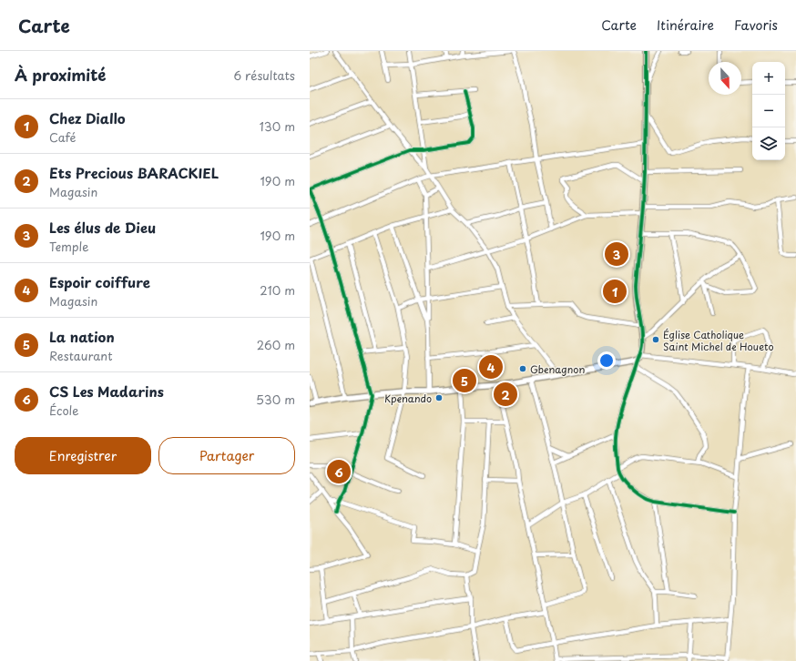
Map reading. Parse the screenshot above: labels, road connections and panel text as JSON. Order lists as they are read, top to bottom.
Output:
{
  "places": ["Église Catholique Saint Michel de Houeto", "Gbenagnon", "Kpenando"],
  "north": "bottom",
  "page": {
    "header": "Carte",
    "nav": ["Carte", "Itinéraire", "Favoris"],
    "heading": ["À proximité", "6 résultats"],
    "map_buttons": ["+", "−"],
    "list": [
      {
        "mark": "1",
        "name": "Chez Diallo",
        "note": "Café",
        "value": "130 m"
      },
      {
        "mark": "2",
        "name": "Ets Precious BARACKIEL",
        "note": "Magasin",
        "value": "190 m"
      },
      {
        "mark": "3",
        "name": "Les élus de Dieu",
        "note": "Temple",
        "value": "190 m"
      },
      {
        "mark": "4",
        "name": "Espoir coiffure",
        "note": "Magasin",
        "value": "210 m"
      },
      {
        "mark": "5",
        "name": "La nation",
        "note": "Restaurant",
        "value": "260 m"
      },
      {
        "mark": "6",
        "name": "CS Les Madarins",
        "note": "École",
        "value": "530 m"
      }
    ],
    "pins": [
      "3",
      "1",
      "4",
      "5",
      "2",
      "6"
    ],
    "buttons": ["Enregistrer", "Partager"]
  }
}
